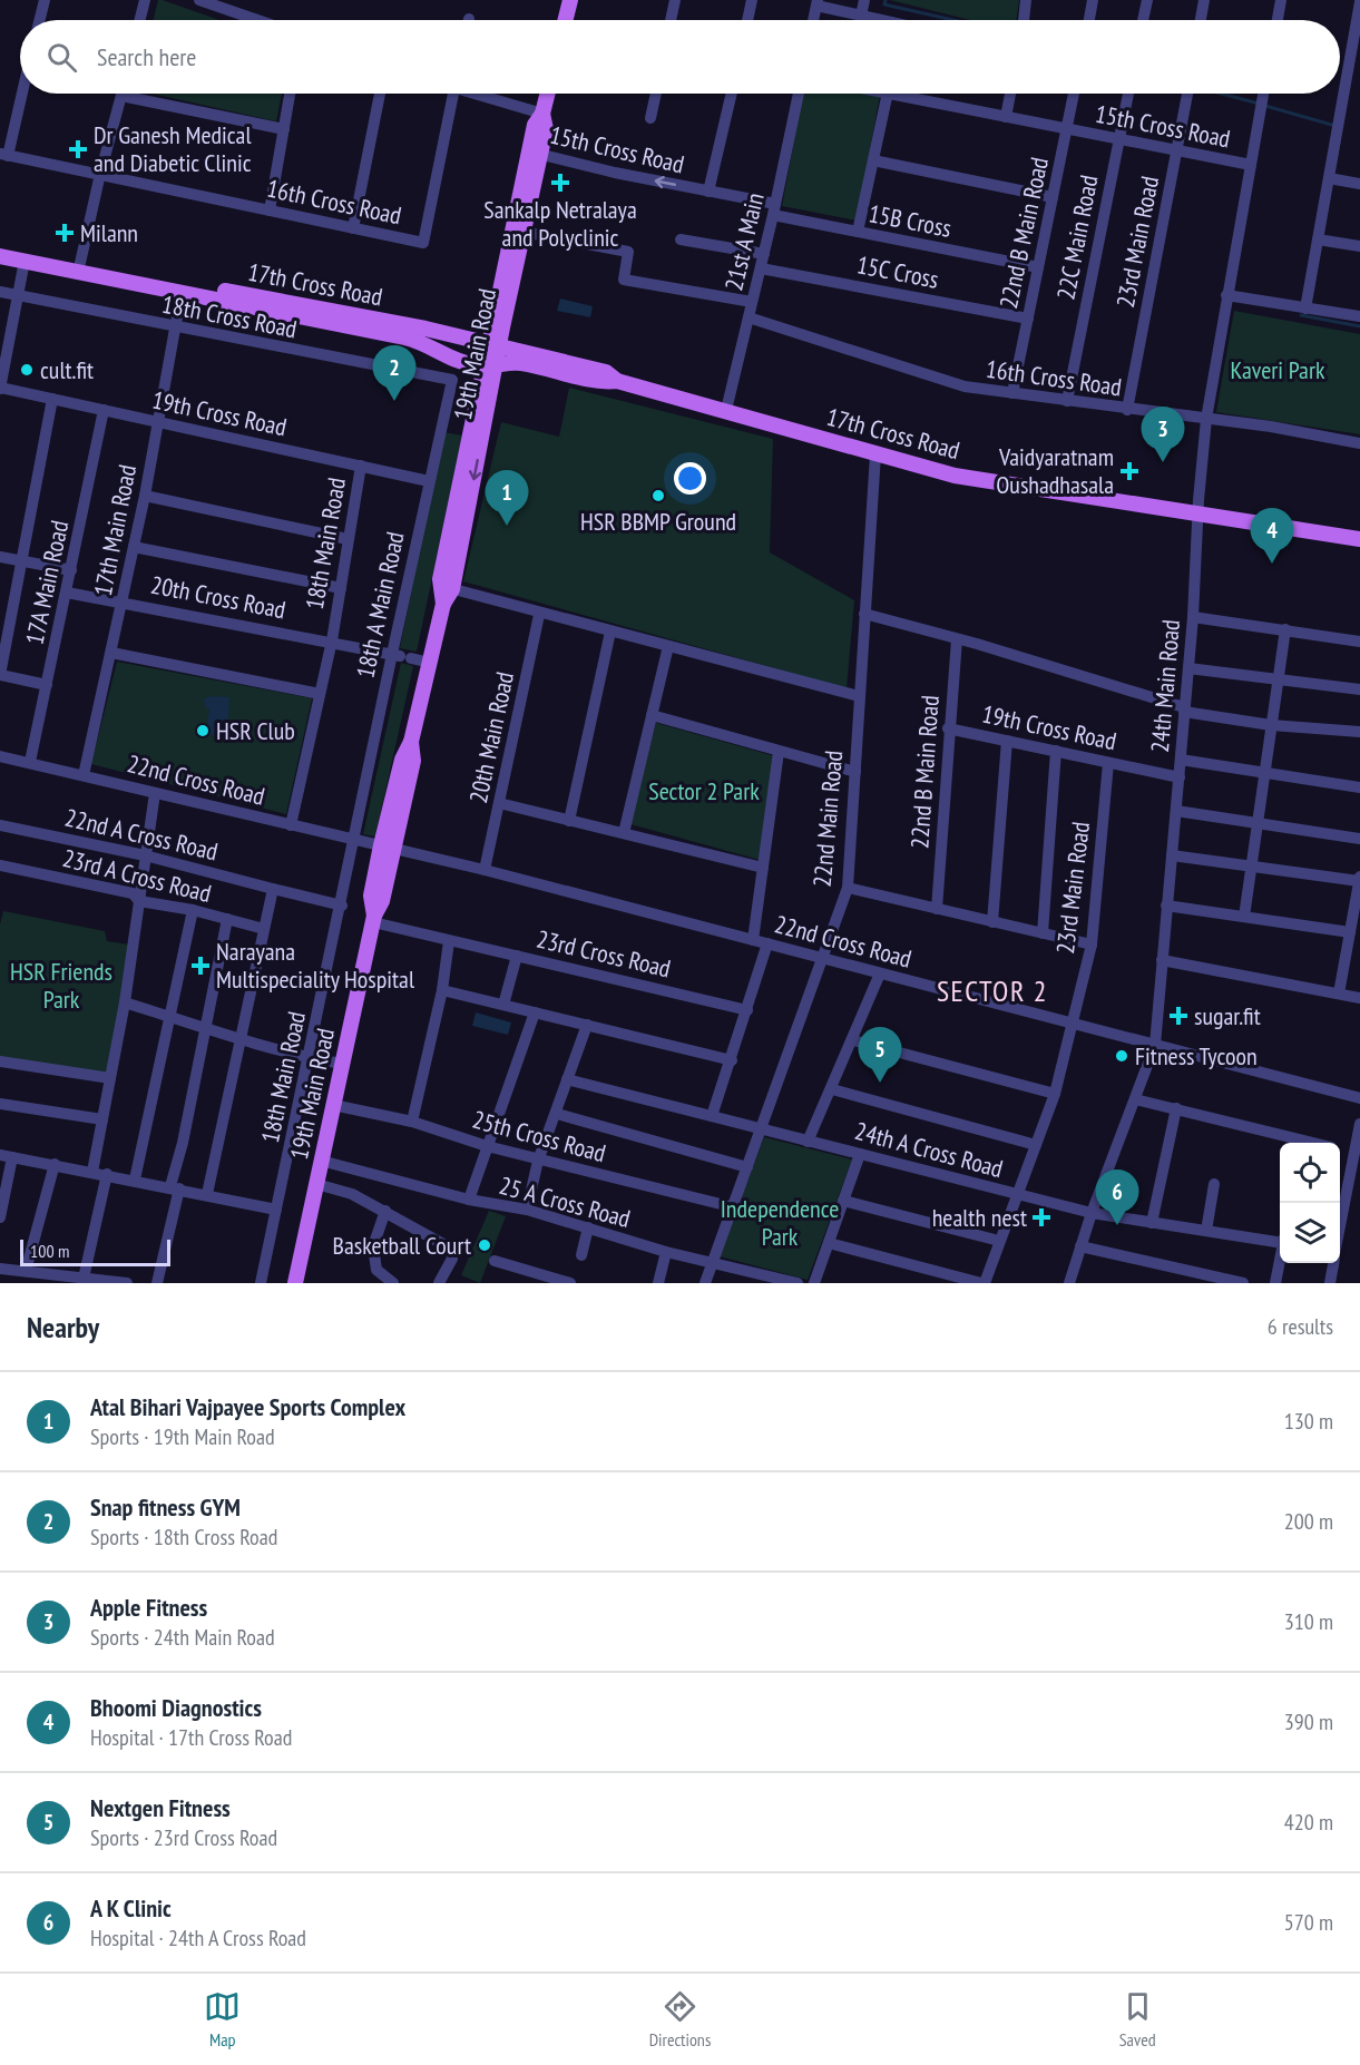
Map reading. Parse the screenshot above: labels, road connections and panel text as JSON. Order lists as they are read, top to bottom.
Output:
{
  "streets": {
    "main road": ["17th Cross Road", "19th Main Road"],
    "street": [
      "15th Cross Road",
      "16th Cross Road",
      "15B Cross",
      "22nd B Main Road",
      "22C Main Road",
      "21st A Main",
      "23rd Main Road",
      "15C Cross",
      "18th Cross Road",
      "19th Cross Road",
      "17th Main Road",
      "18th Main Road",
      "17A Main Road",
      "20th Cross Road",
      "18th A Main Road",
      "24th Main Road",
      "20th Main Road",
      "22nd Cross Road",
      "22nd Main Road",
      "22nd A Cross Road",
      "23rd A Cross Road",
      "23rd Cross Road",
      "25th Cross Road",
      "24th A Cross Road",
      "25 A Cross Road"
    ]
  },
  "crossings": [
    ["15th Cross Road", "15B Cross"],
    ["15th Cross Road", "22nd B Main Road"],
    ["15th Cross Road", "22C Main Road"],
    ["15th Cross Road", "21st A Main"],
    ["15th Cross Road", "23rd Main Road"],
    ["15th Cross Road", "19th Main Road"],
    ["15th Cross Road", "24th Main Road"],
    ["16th Cross Road", "22nd B Main Road"],
    ["16th Cross Road", "22C Main Road"],
    ["16th Cross Road", "21st A Main"],
    ["16th Cross Road", "23rd Main Road"],
    ["16th Cross Road", "24th Main Road"],
    ["15B Cross", "22nd B Main Road"],
    ["15B Cross", "21st A Main"],
    ["22nd B Main Road", "15C Cross"],
    ["22nd B Main Road", "19th Cross Road"],
    ["21st A Main", "15C Cross"],
    ["21st A Main", "17th Cross Road"],
    ["23rd Main Road", "19th Cross Road"],
    ["23rd Main Road", "22nd Cross Road"],
    ["23rd Main Road", "24th A Cross Road"],
    ["17th Cross Road", "19th Main Road"],
    ["17th Cross Road", "17th Main Road"],
    ["17th Cross Road", "24th Main Road"],
    ["17th Cross Road", "22nd Main Road"],
    ["18th Cross Road", "17th Main Road"],
    ["18th Cross Road", "18th A Main Road"],
    ["19th Main Road", "20th Cross Road"],
    ["19th Main Road", "22nd Cross Road"],
    ["19th Main Road", "23rd Cross Road"],
    ["19th Main Road", "25th Cross Road"],
    ["19th Main Road", "25 A Cross Road"],
    ["19th Cross Road", "17th Main Road"],
    ["19th Cross Road", "18th Main Road"],
    ["19th Cross Road", "17A Main Road"],
    ["19th Cross Road", "18th A Main Road"],
    ["19th Cross Road", "24th Main Road"],
    ["17th Main Road", "20th Cross Road"],
    ["17th Main Road", "22nd Cross Road"],
    ["18th Main Road", "20th Cross Road"],
    ["18th Main Road", "18th A Main Road"],
    ["18th Main Road", "22nd Cross Road"],
    ["18th Main Road", "22nd A Cross Road"],
    ["17A Main Road", "20th Cross Road"],
    ["17A Main Road", "22nd Cross Road"],
    ["20th Cross Road", "18th A Main Road"],
    ["18th A Main Road", "22nd Cross Road"],
    ["24th Main Road", "22nd Cross Road"],
    ["24th Main Road", "24th A Cross Road"],
    ["20th Main Road", "22nd Cross Road"],
    ["22nd Cross Road", "22nd Main Road"],
    ["22nd Main Road", "25th Cross Road"],
    ["22nd Main Road", "24th A Cross Road"],
    ["22nd Main Road", "25 A Cross Road"]
  ],
  "districts": ["SECTOR 2"],
  "parks": [
    "Kaveri Park",
    "Sector 2 Park",
    "HSR Friends Park",
    "Independence Park"
  ],
  "places": {
    "health": [
      "Dr Ganesh Medical and Diabetic Clinic",
      "Sankalp Netralaya and Polyclinic",
      "Milann",
      "Vaidyaratnam Oushadhasala",
      "Narayana Multispeciality Hospital",
      "sugar.fit",
      "health nest"
    ],
    "other": [
      "cult.fit",
      "HSR BBMP Ground",
      "HSR Club",
      "Fitness Tycoon",
      "Basketball Court"
    ]
  },
  "scale_bar": "100 m",
  "page": {
    "search": "Search here",
    "pins": [
      "2",
      "3",
      "1",
      "4",
      "5",
      "6"
    ],
    "scale": "100 m",
    "heading": ["Nearby", "6 results"],
    "list": [
      {
        "mark": "1",
        "name": "Atal Bihari Vajpayee Sports Complex",
        "note": "Sports · 19th Main Road",
        "value": "130 m"
      },
      {
        "mark": "2",
        "name": "Snap fitness GYM",
        "note": "Sports · 18th Cross Road",
        "value": "200 m"
      },
      {
        "mark": "3",
        "name": "Apple Fitness",
        "note": "Sports · 24th Main Road",
        "value": "310 m"
      },
      {
        "mark": "4",
        "name": "Bhoomi Diagnostics",
        "note": "Hospital · 17th Cross Road",
        "value": "390 m"
      },
      {
        "mark": "5",
        "name": "Nextgen Fitness",
        "note": "Sports · 23rd Cross Road",
        "value": "420 m"
      },
      {
        "mark": "6",
        "name": "A K Clinic",
        "note": "Hospital · 24th A Cross Road",
        "value": "570 m"
      }
    ],
    "nav": ["Map", "Directions", "Saved"]
  }
}
